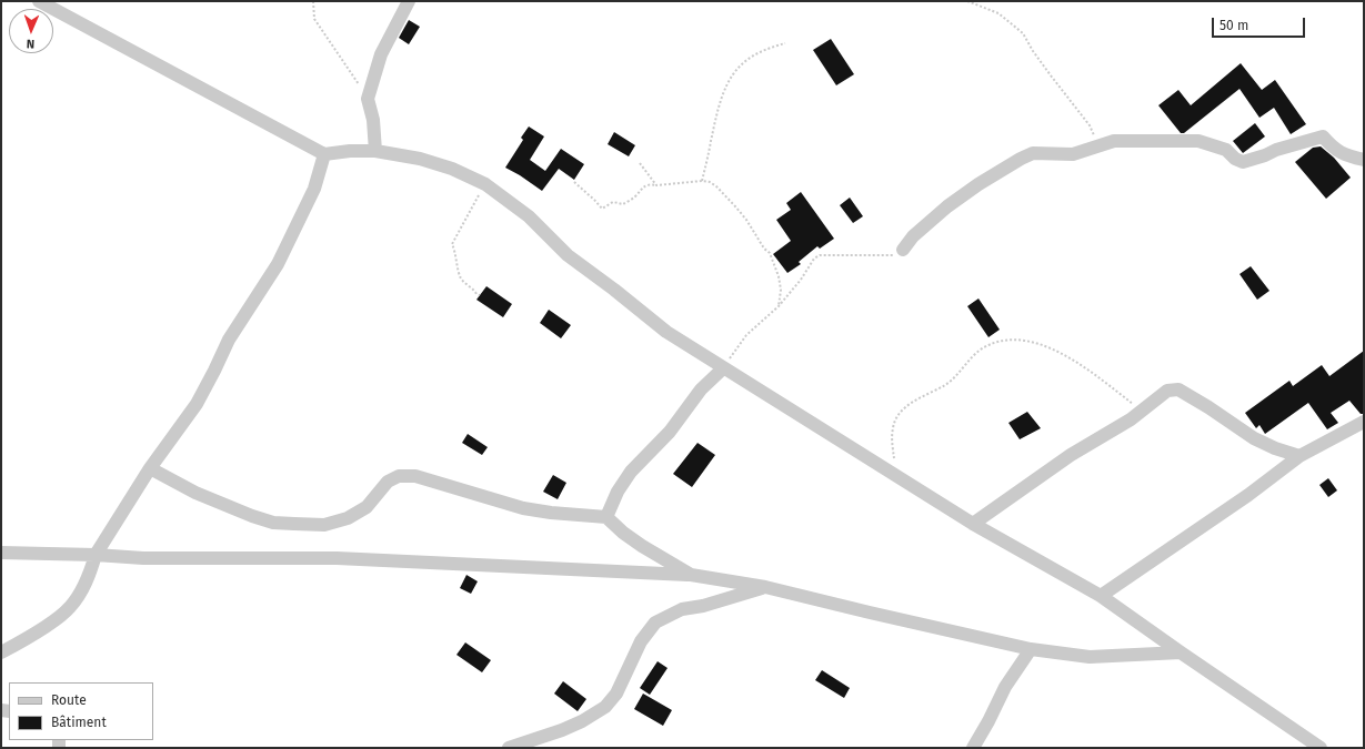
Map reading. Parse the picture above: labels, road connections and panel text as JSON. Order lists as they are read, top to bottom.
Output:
{
  "legend": ["Route", "Bâtiment"],
  "scale_bar": "50 m",
  "north": "bottom"
}
